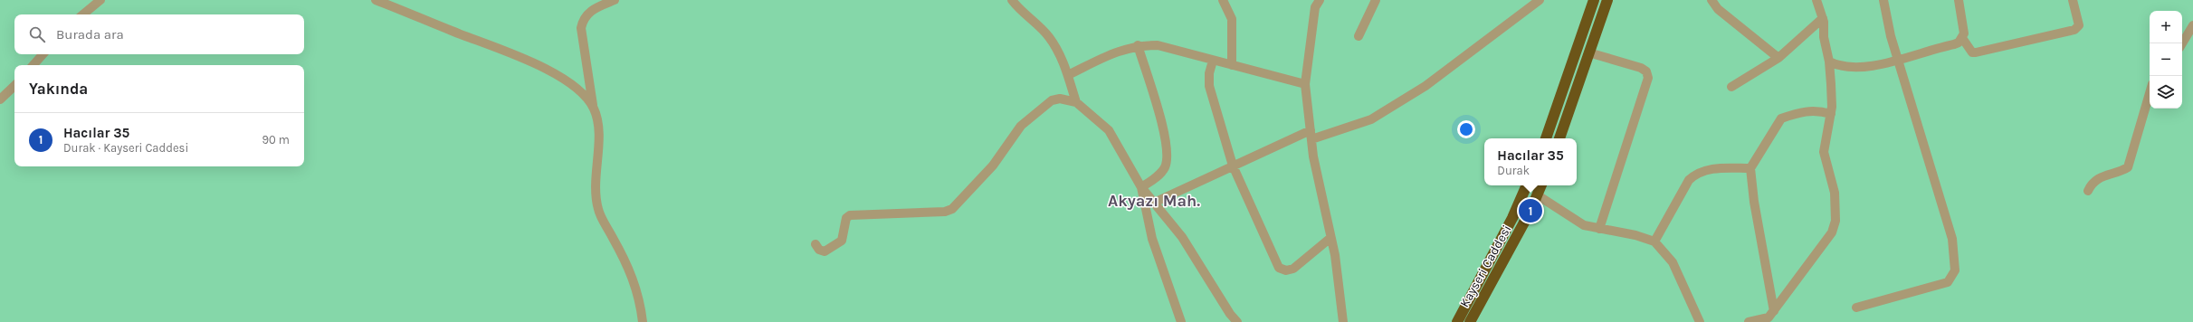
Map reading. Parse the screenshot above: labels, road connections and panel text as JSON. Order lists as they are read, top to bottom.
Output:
{
  "streets": {
    "main road": ["Kayseri Caddesi"]
  },
  "districts": ["Akyazı Mah."],
  "page": {
    "map_buttons": ["+", "−"],
    "search": "Burada ara",
    "heading": "Yakında",
    "list": [
      {
        "mark": "1",
        "name": "Hacılar 35",
        "note": "Durak · Kayseri Caddesi",
        "value": "90 m"
      }
    ],
    "popup": ["Hacılar 35", "Durak"],
    "pins": "1"
  }
}
